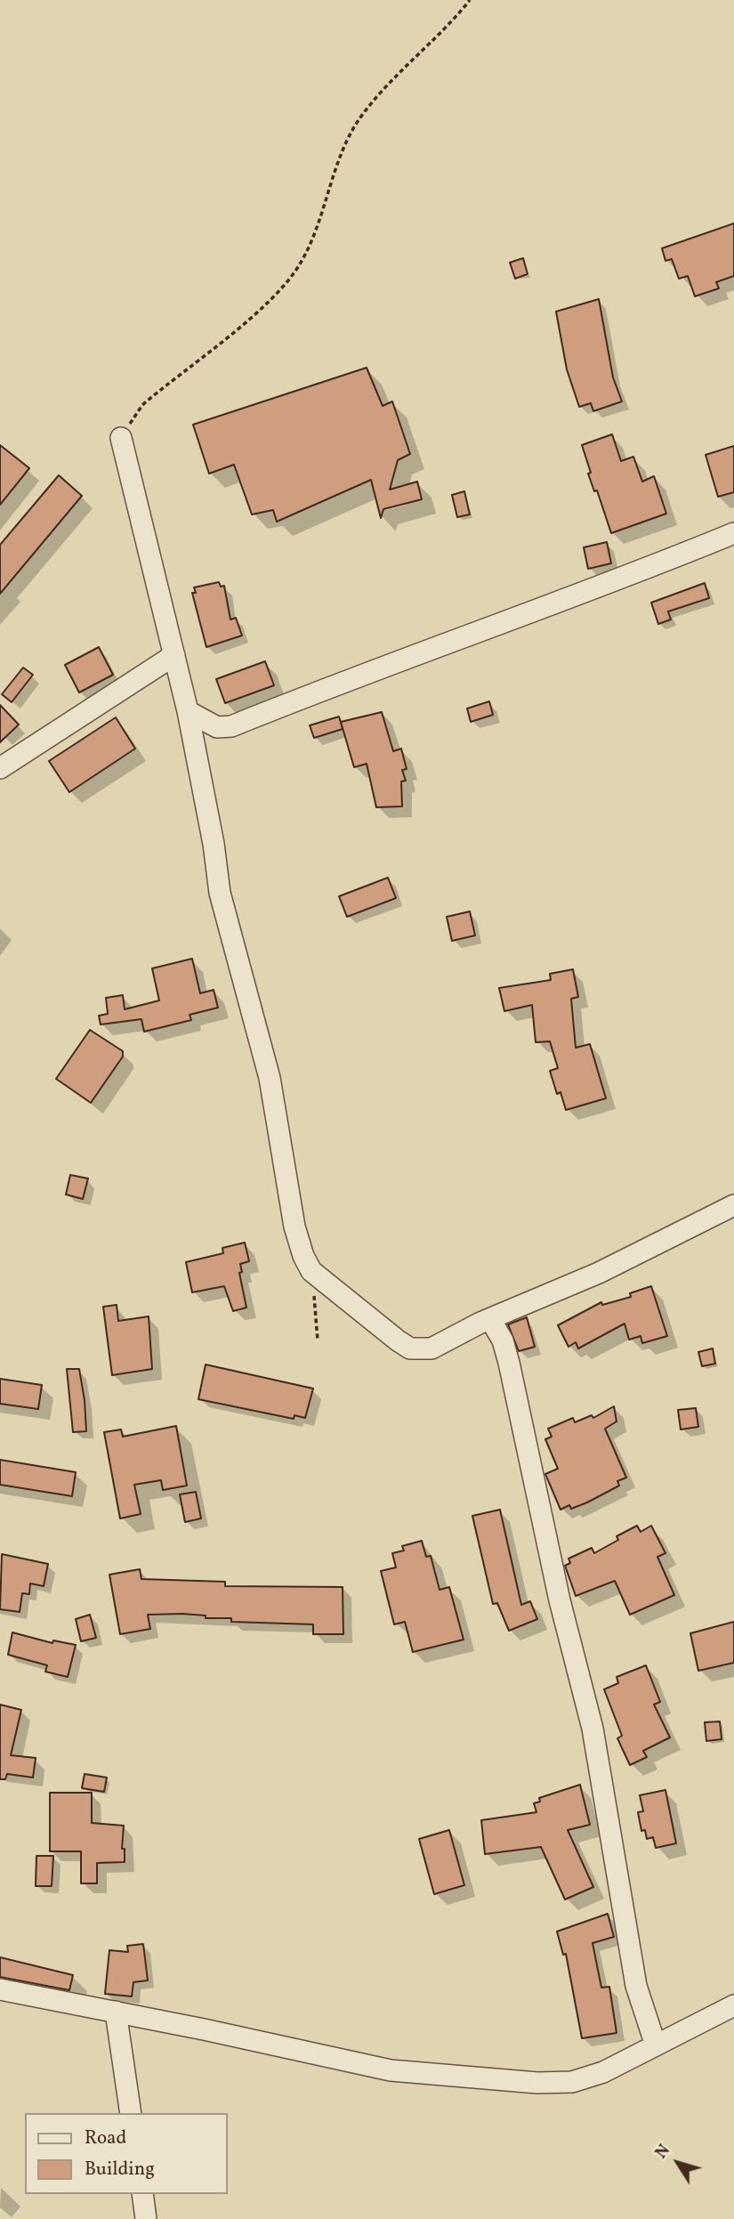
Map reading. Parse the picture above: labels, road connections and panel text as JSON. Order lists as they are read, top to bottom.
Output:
{
  "legend": ["Road", "Building"],
  "north": "top left"
}
